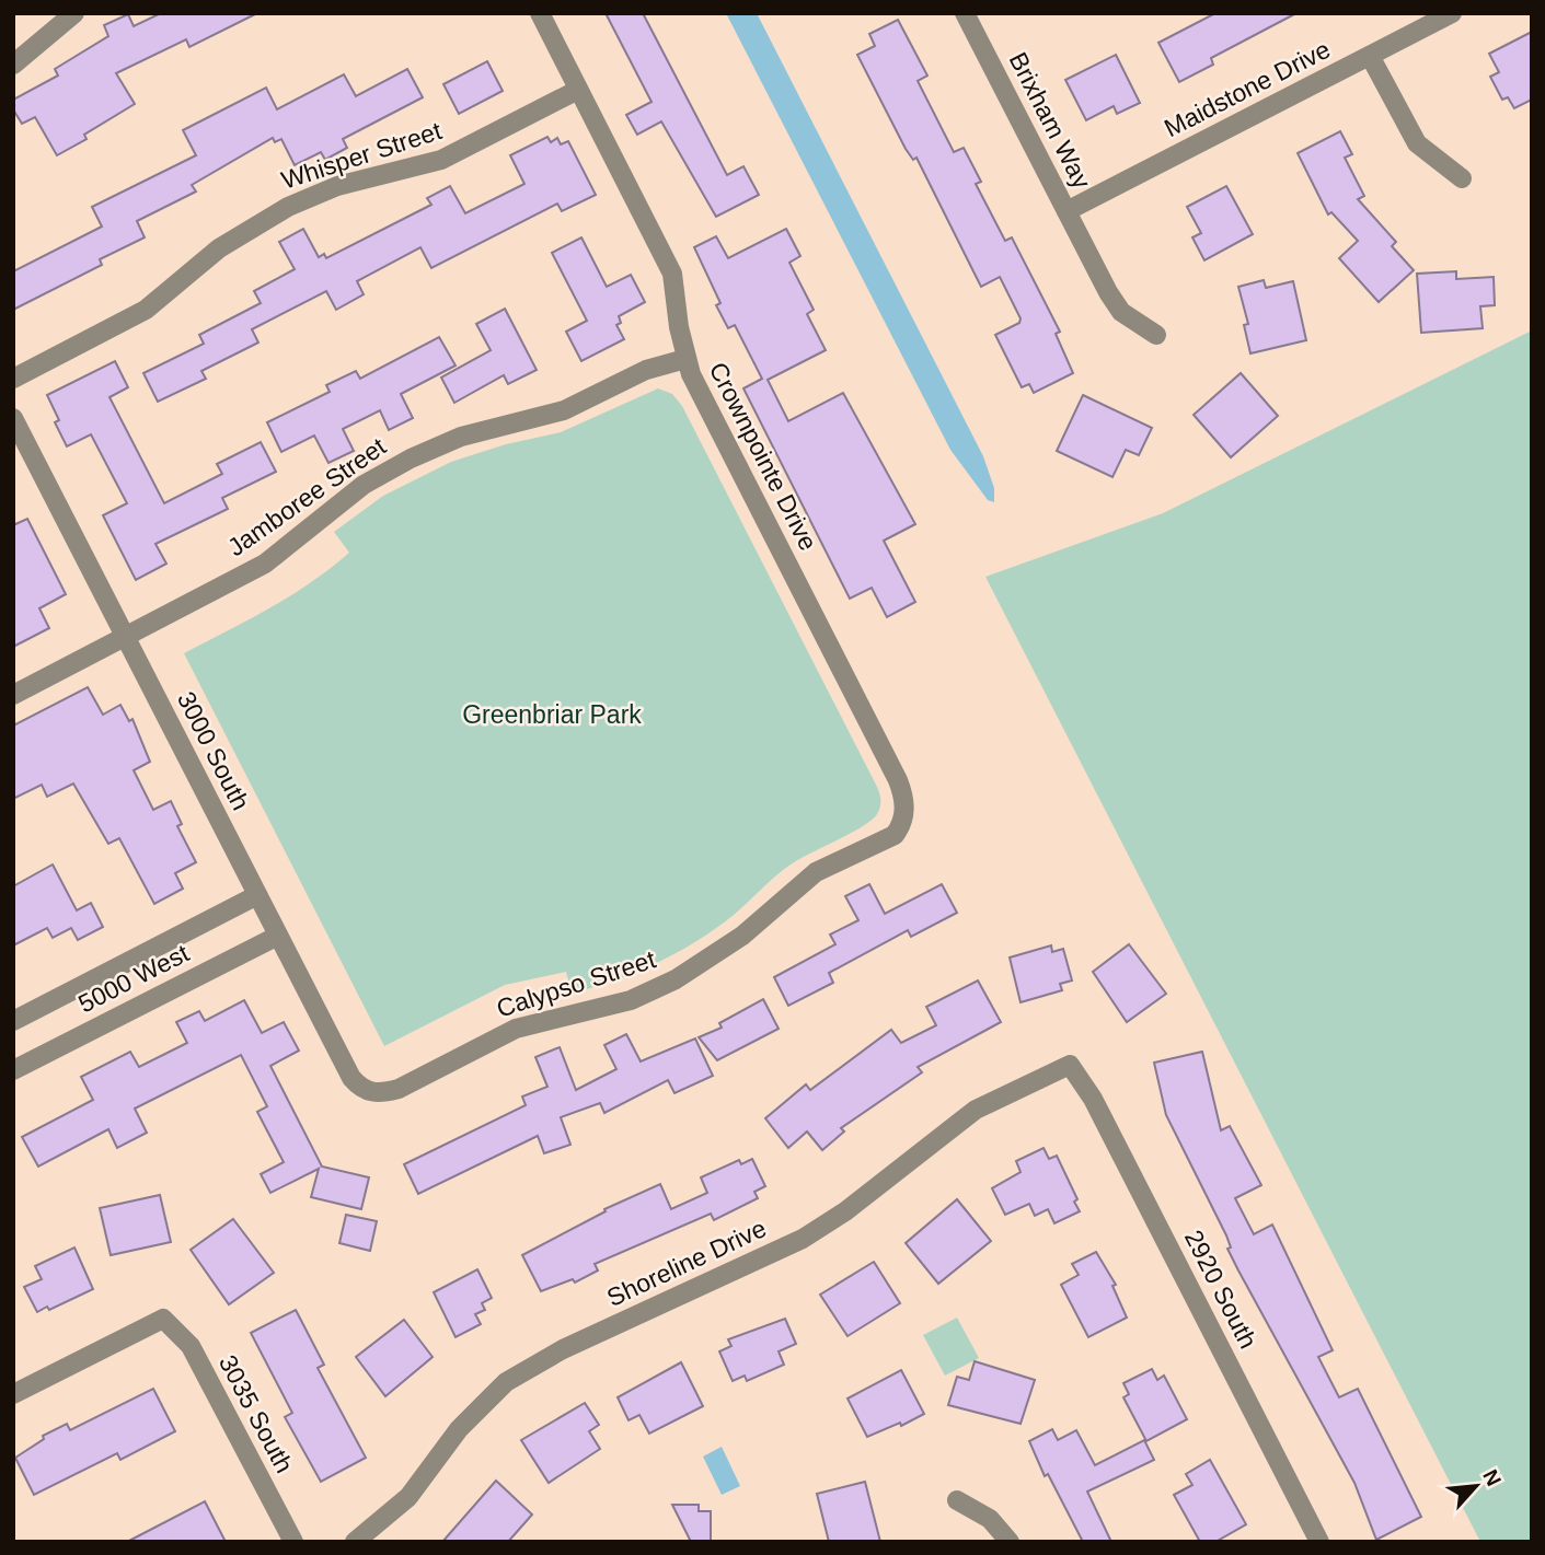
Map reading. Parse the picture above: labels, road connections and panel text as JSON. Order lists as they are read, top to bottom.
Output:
{
  "streets": {
    "street": [
      "Maidstone Drive",
      "Brixham Way",
      "Whisper Street",
      "Crownpointe Drive",
      "Jamboree Street",
      "3000 South",
      "5000 West",
      "Calypso Street",
      "Shoreline Drive",
      "2920 South",
      "3035 South"
    ]
  },
  "crossings": [
    ["Maidstone Drive", "Brixham Way"],
    ["Whisper Street", "Crownpointe Drive"],
    ["Crownpointe Drive", "Jamboree Street"],
    ["Crownpointe Drive", "Calypso Street"],
    ["Jamboree Street", "3000 South"],
    ["3000 South", "5000 West"],
    ["3000 South", "Calypso Street"],
    ["Shoreline Drive", "2920 South"]
  ],
  "parks": ["Greenbriar Park"],
  "north": "top right"
}
